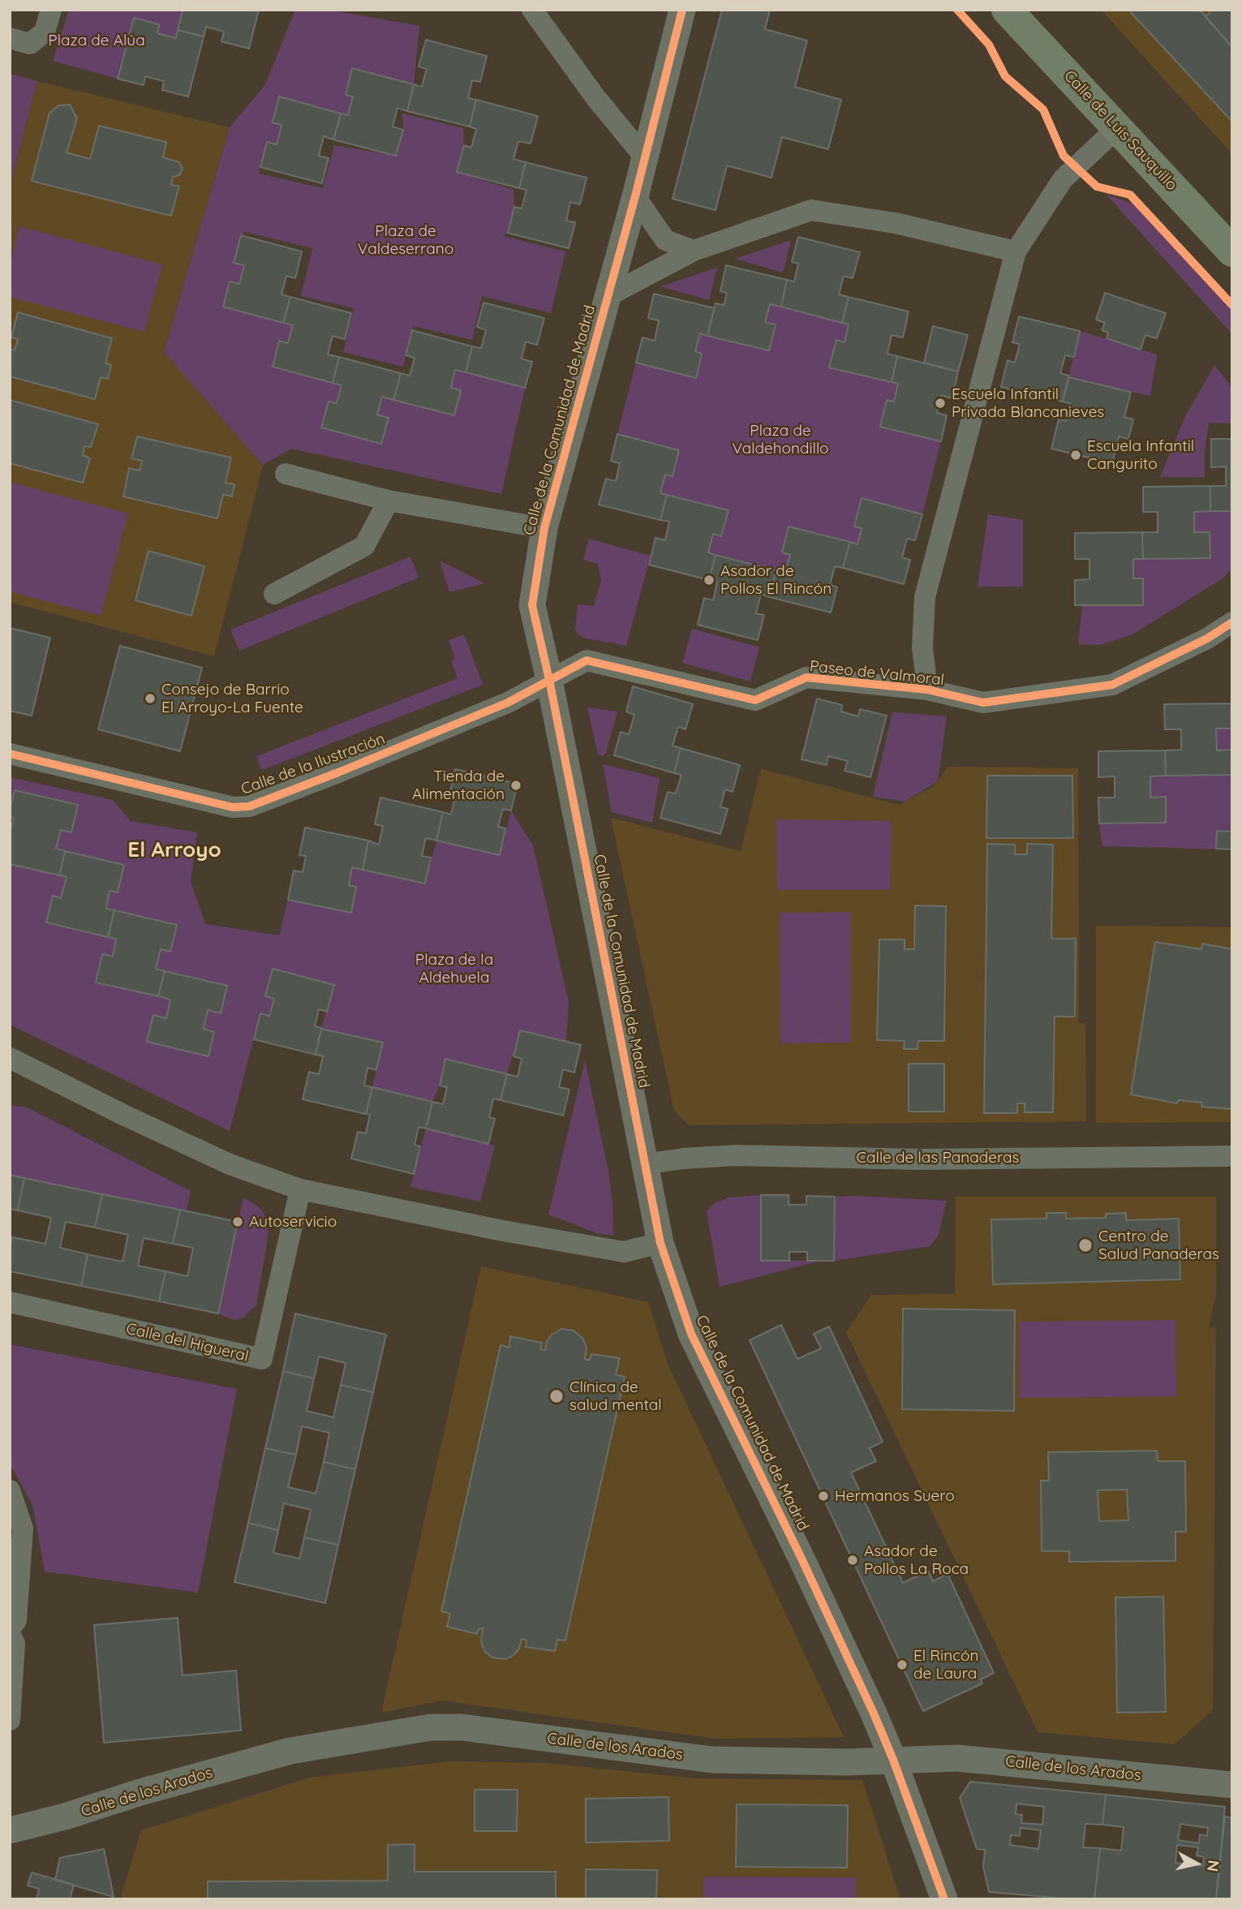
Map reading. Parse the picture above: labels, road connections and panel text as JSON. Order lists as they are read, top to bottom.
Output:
{
  "streets": {
    "main road": ["Calle de Luis Sauquillo"],
    "street": [
      "Calle de la Comunidad de Madrid",
      "Paseo de Valmoral",
      "Calle de la Ilustración",
      "Calle de las Panaderas",
      "Calle del Higueral",
      "Calle de los Arados"
    ]
  },
  "crossings": [
    ["Calle de la Comunidad de Madrid", "Paseo de Valmoral"],
    ["Calle de la Comunidad de Madrid", "Calle de la Ilustración"],
    ["Calle de la Comunidad de Madrid", "Calle de las Panaderas"],
    ["Calle de la Comunidad de Madrid", "Calle de los Arados"],
    ["Paseo de Valmoral", "Calle de la Ilustración"]
  ],
  "districts": ["El Arroyo"],
  "parks": [
    "Plaza de Alúa",
    "Plaza de Valdeserrano",
    "Plaza de Valdehondillo",
    "Plaza de la Aldehuela"
  ],
  "places": [
    "Escuela Infantil Privada Blancanieves",
    "Escuela Infantil Cangurito",
    "Asador de Pollos El Rincón",
    "Consejo de Barrio El Arroyo-La Fuente",
    "Tienda de Alimentación",
    "Autoservicio",
    "Centro de Salud Panaderas",
    "Clínica de salud mental",
    "Hermanos Suero",
    "Asador de Pollos La Roca",
    "El Rincón de Laura"
  ],
  "north": "right"
}
